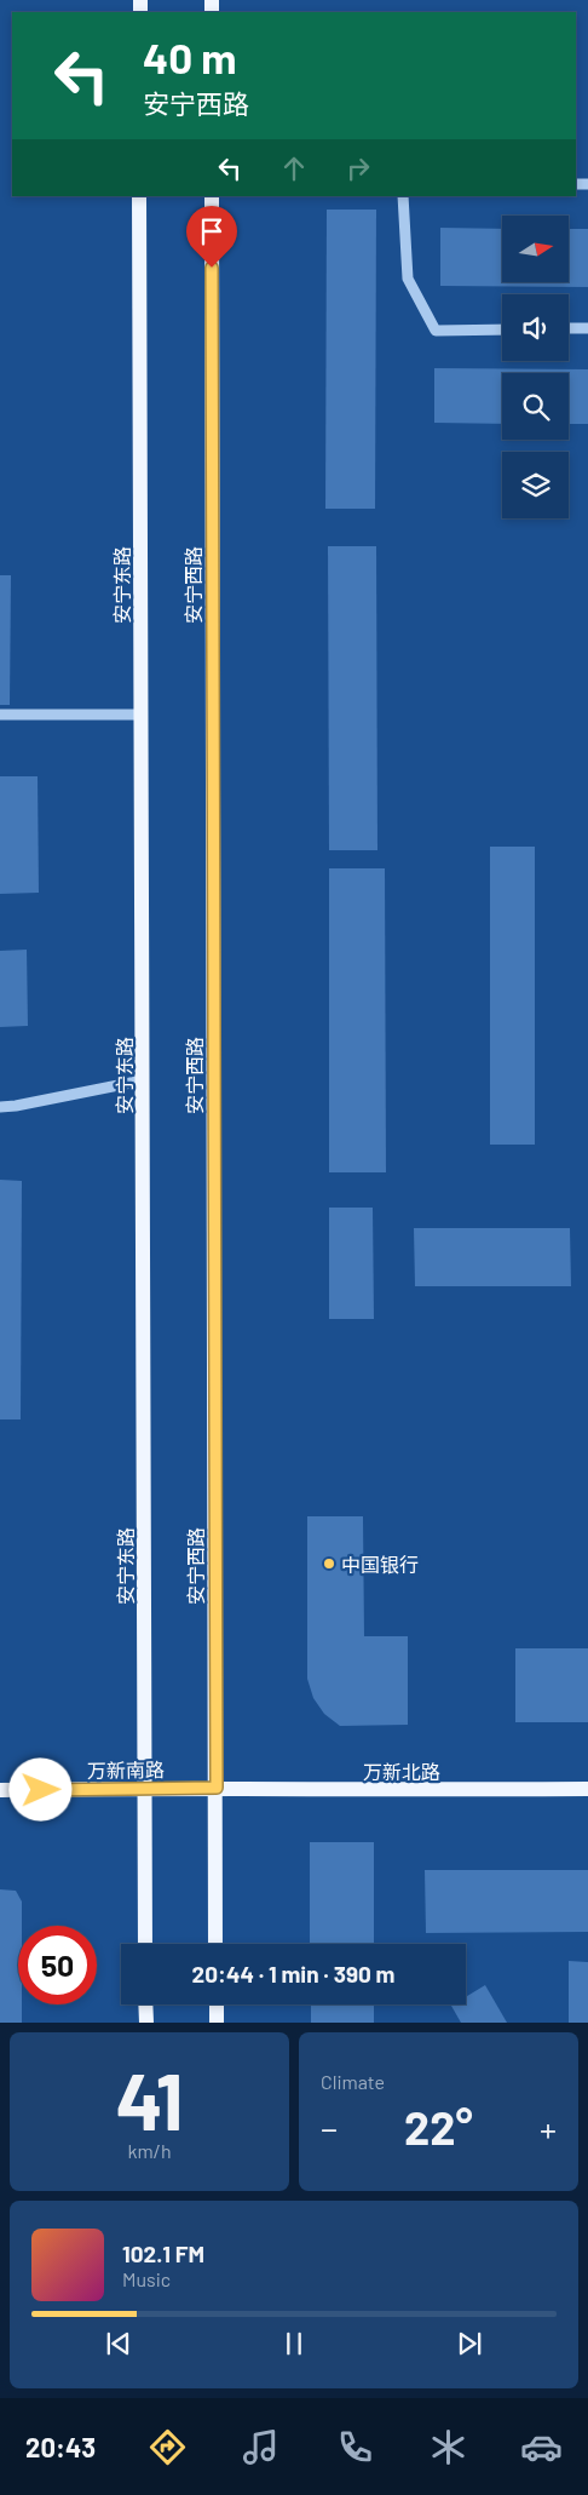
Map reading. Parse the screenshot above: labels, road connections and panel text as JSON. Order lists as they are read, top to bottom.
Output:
{
  "streets": {
    "main road": [
      "安宁东路",
      "安宁西路",
      "万新南路",
      "万新北路"
    ]
  },
  "crossings": [
    ["安宁东路", "万新南路"],
    ["安宁西路", "万新南路"],
    ["安宁西路", "万新北路"],
    ["万新南路", "万新北路"]
  ],
  "places": ["中国银行"],
  "north": "right",
  "page": {
    "turn": ["40 m", "安宁西路"],
    "limit": "50",
    "trip": "20:44 · 1 min · 390 m",
    "tile": [
      ["41", "km/h"],
      "Climate"
    ],
    "heat": ["−", "22°", "+"],
    "song": ["102.1 FM", "Music"],
    "tabs": "20:43"
  }
}
